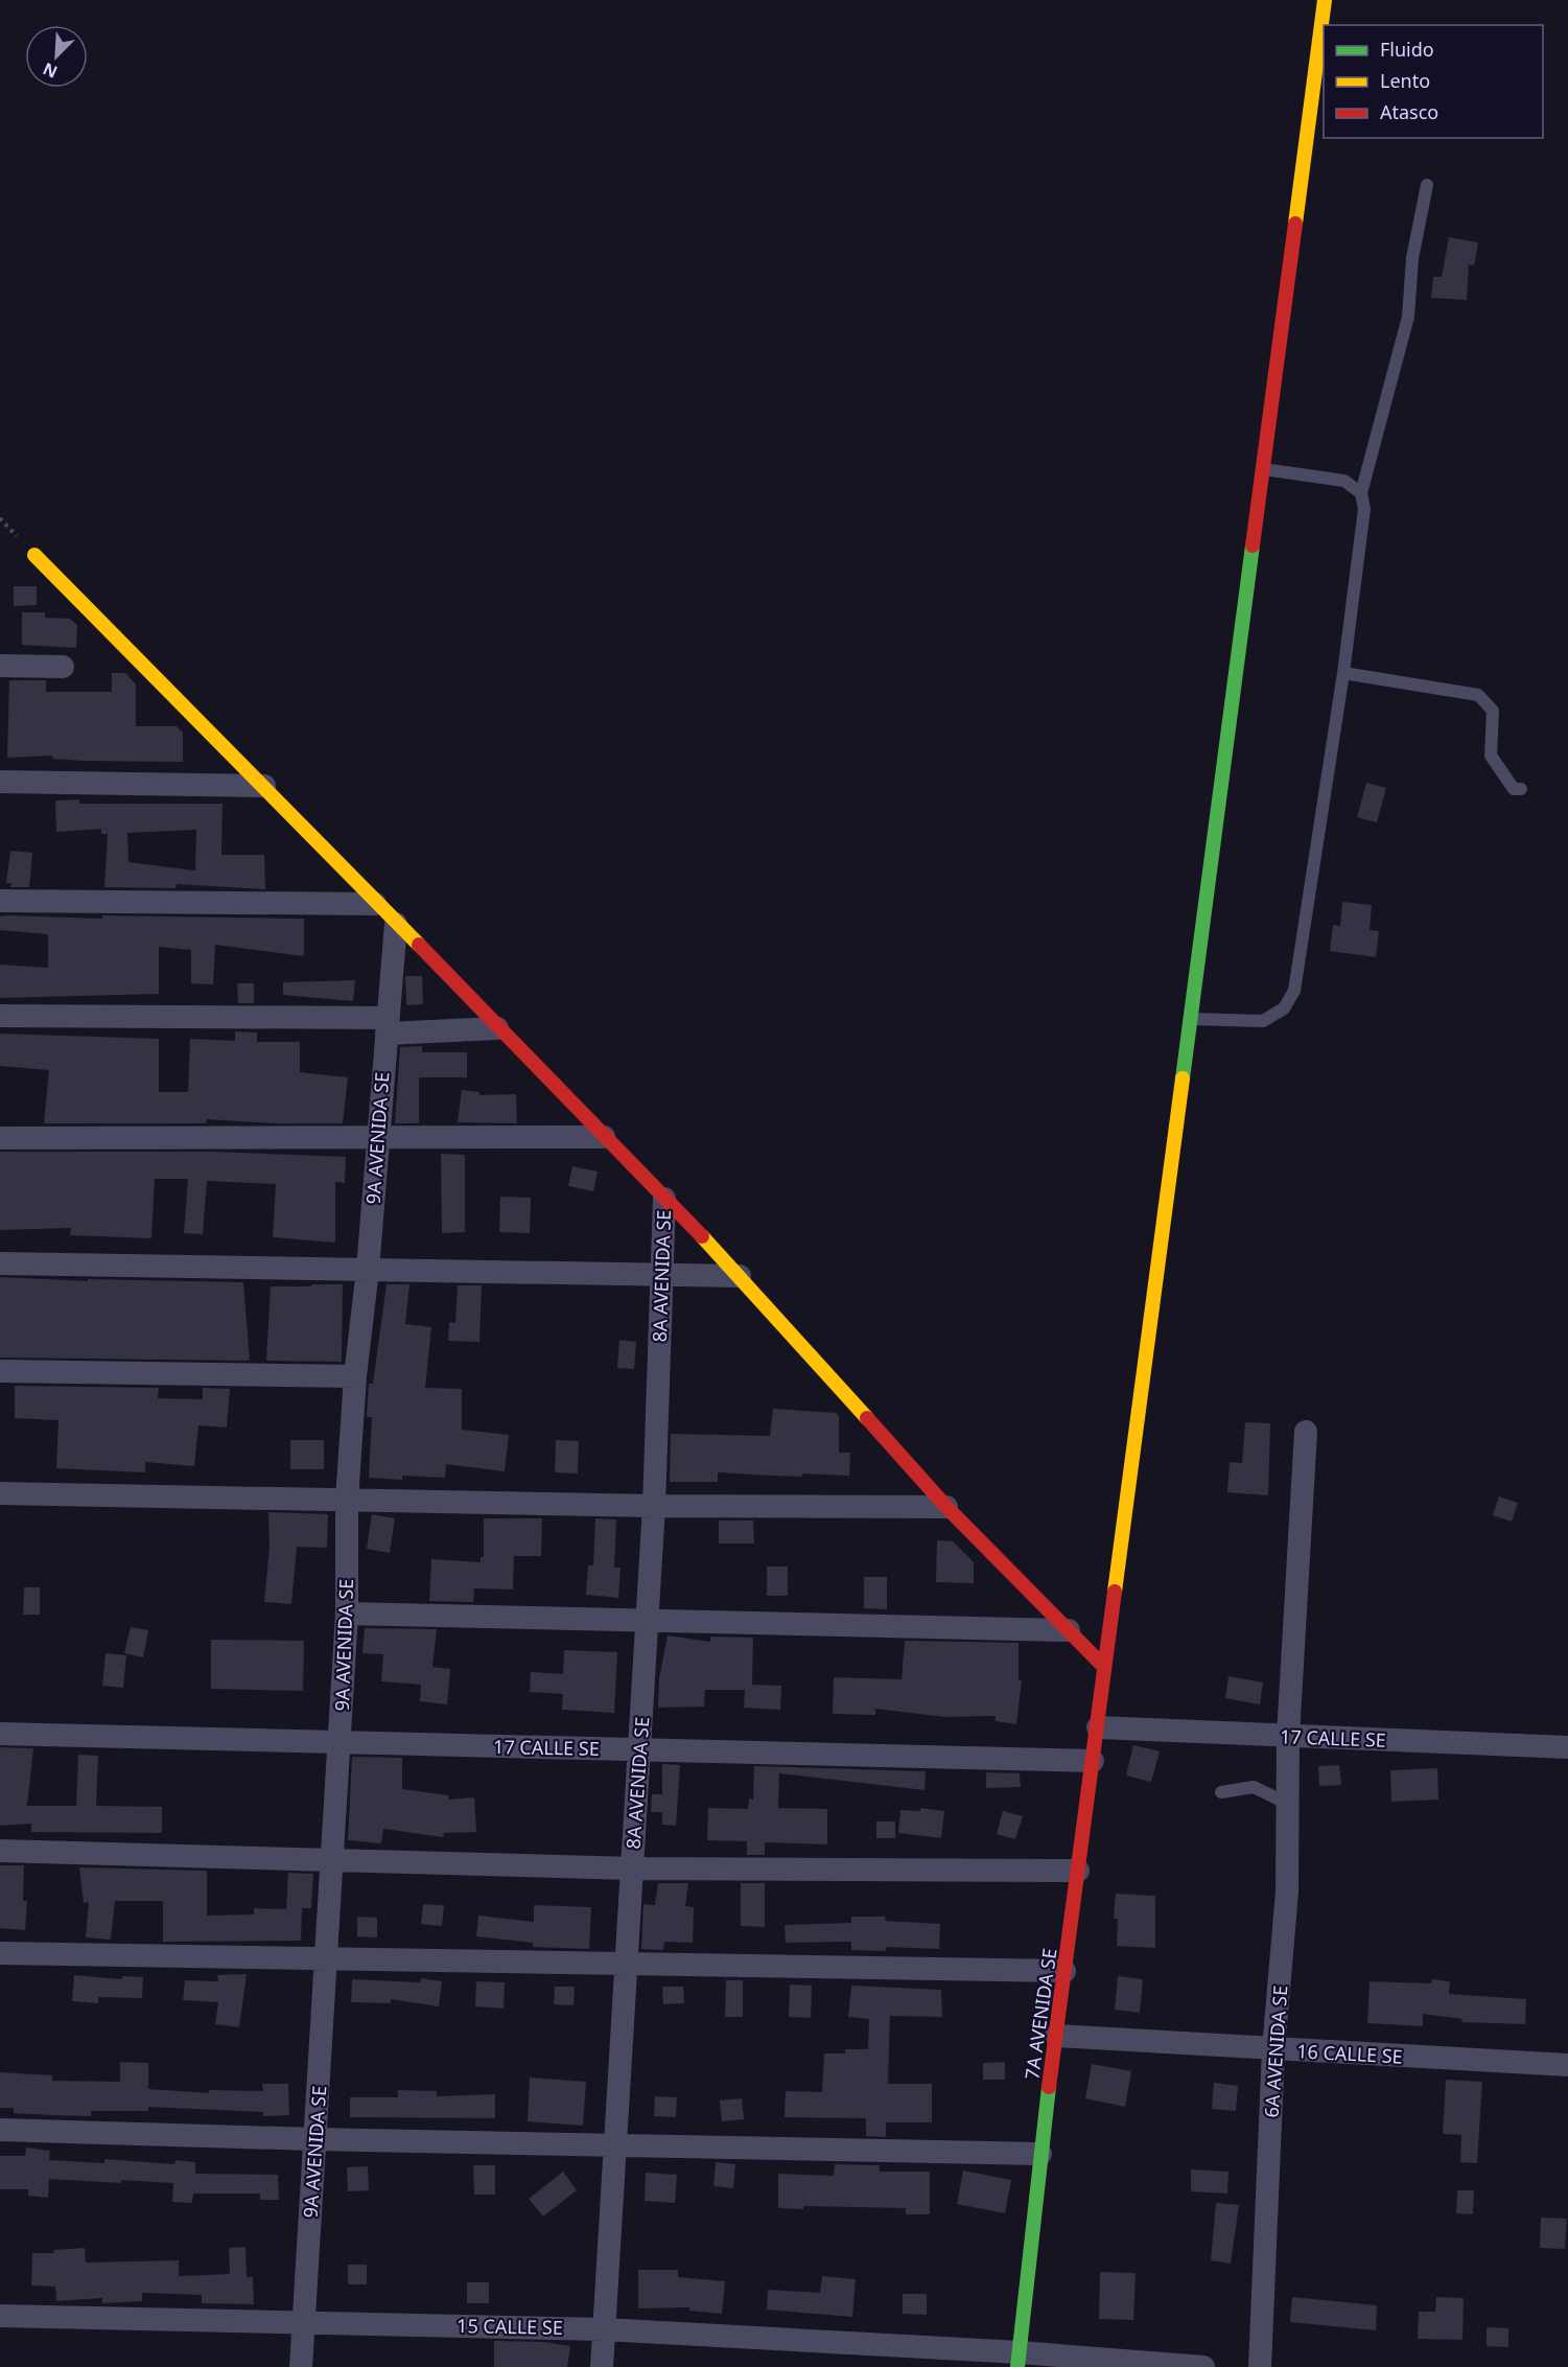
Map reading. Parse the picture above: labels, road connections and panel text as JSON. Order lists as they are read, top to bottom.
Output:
{
  "streets": {
    "street": [
      "9A AVENIDA SE",
      "8A AVENIDA SE",
      "17 CALLE SE",
      "7A AVENIDA SE",
      "6A AVENIDA SE",
      "16 CALLE SE",
      "15 CALLE SE"
    ]
  },
  "crossings": [
    ["9A AVENIDA SE", "17 CALLE SE"],
    ["9A AVENIDA SE", "15 CALLE SE"],
    ["8A AVENIDA SE", "17 CALLE SE"],
    ["8A AVENIDA SE", "15 CALLE SE"],
    ["17 CALLE SE", "7A AVENIDA SE"],
    ["17 CALLE SE", "6A AVENIDA SE"],
    ["7A AVENIDA SE", "16 CALLE SE"],
    ["7A AVENIDA SE", "15 CALLE SE"],
    ["6A AVENIDA SE", "16 CALLE SE"]
  ],
  "legend": ["Fluido", "Lento", "Atasco"],
  "north": "bottom left"
}
